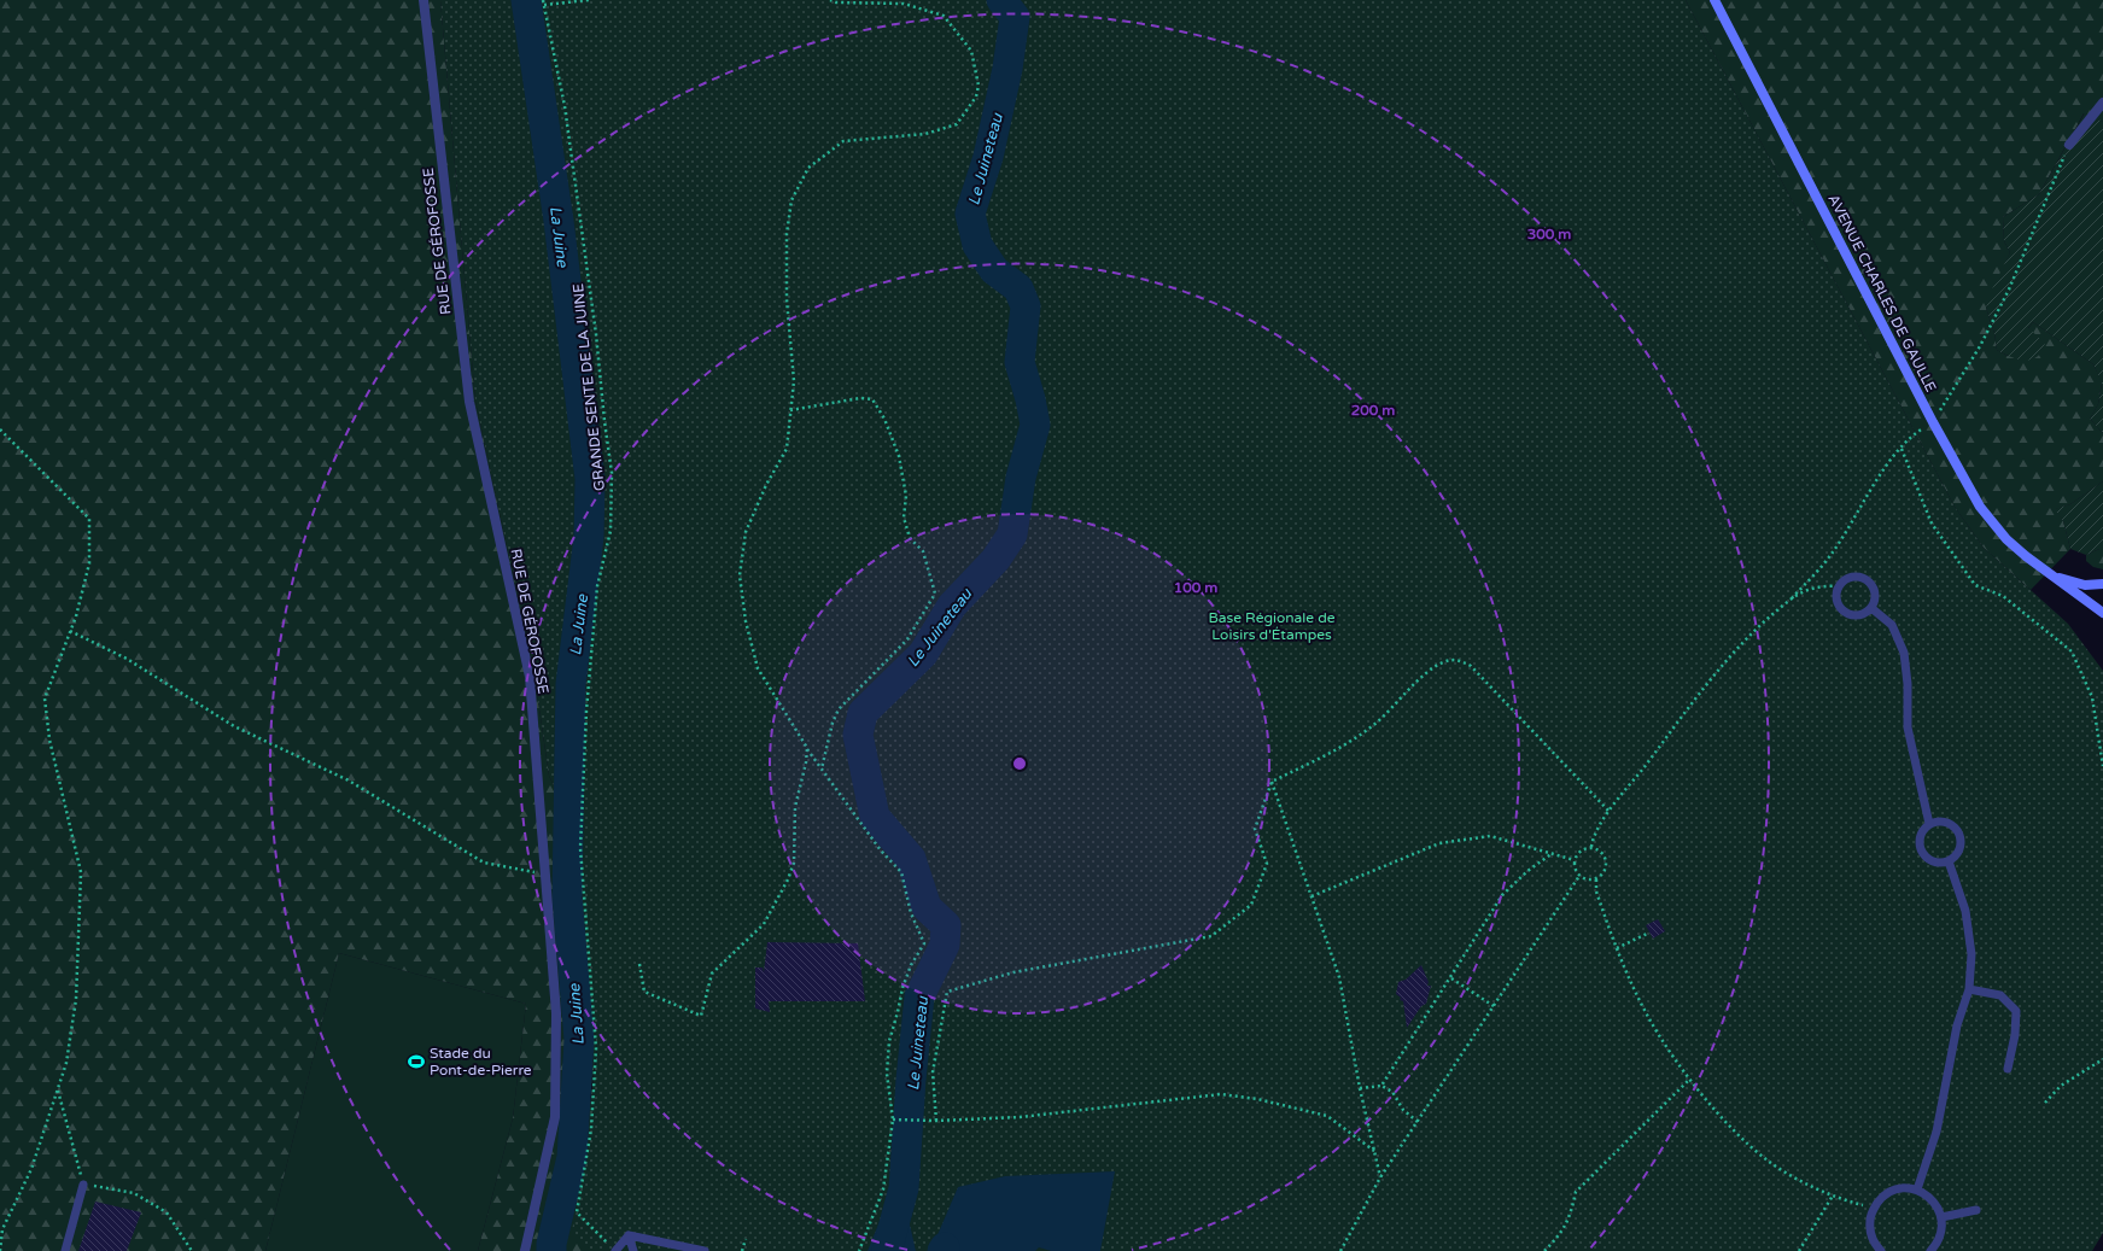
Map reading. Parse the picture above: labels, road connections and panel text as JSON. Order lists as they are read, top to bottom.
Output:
{
  "streets": {
    "main road": ["AVENUE CHARLES DE GAULLE"],
    "street": ["RUE DE GÉROFOSSE"],
    "path": ["GRANDE SENTE DE LA JUINE"]
  },
  "water": ["Le Juineteau", "La Juine"],
  "parks": ["Base Régionale de Loisirs d'Étampes"],
  "places": {
    "sports": ["Stade du Pont-de-Pierre"]
  },
  "rings": ["300 m", "200 m", "100 m"]
}
